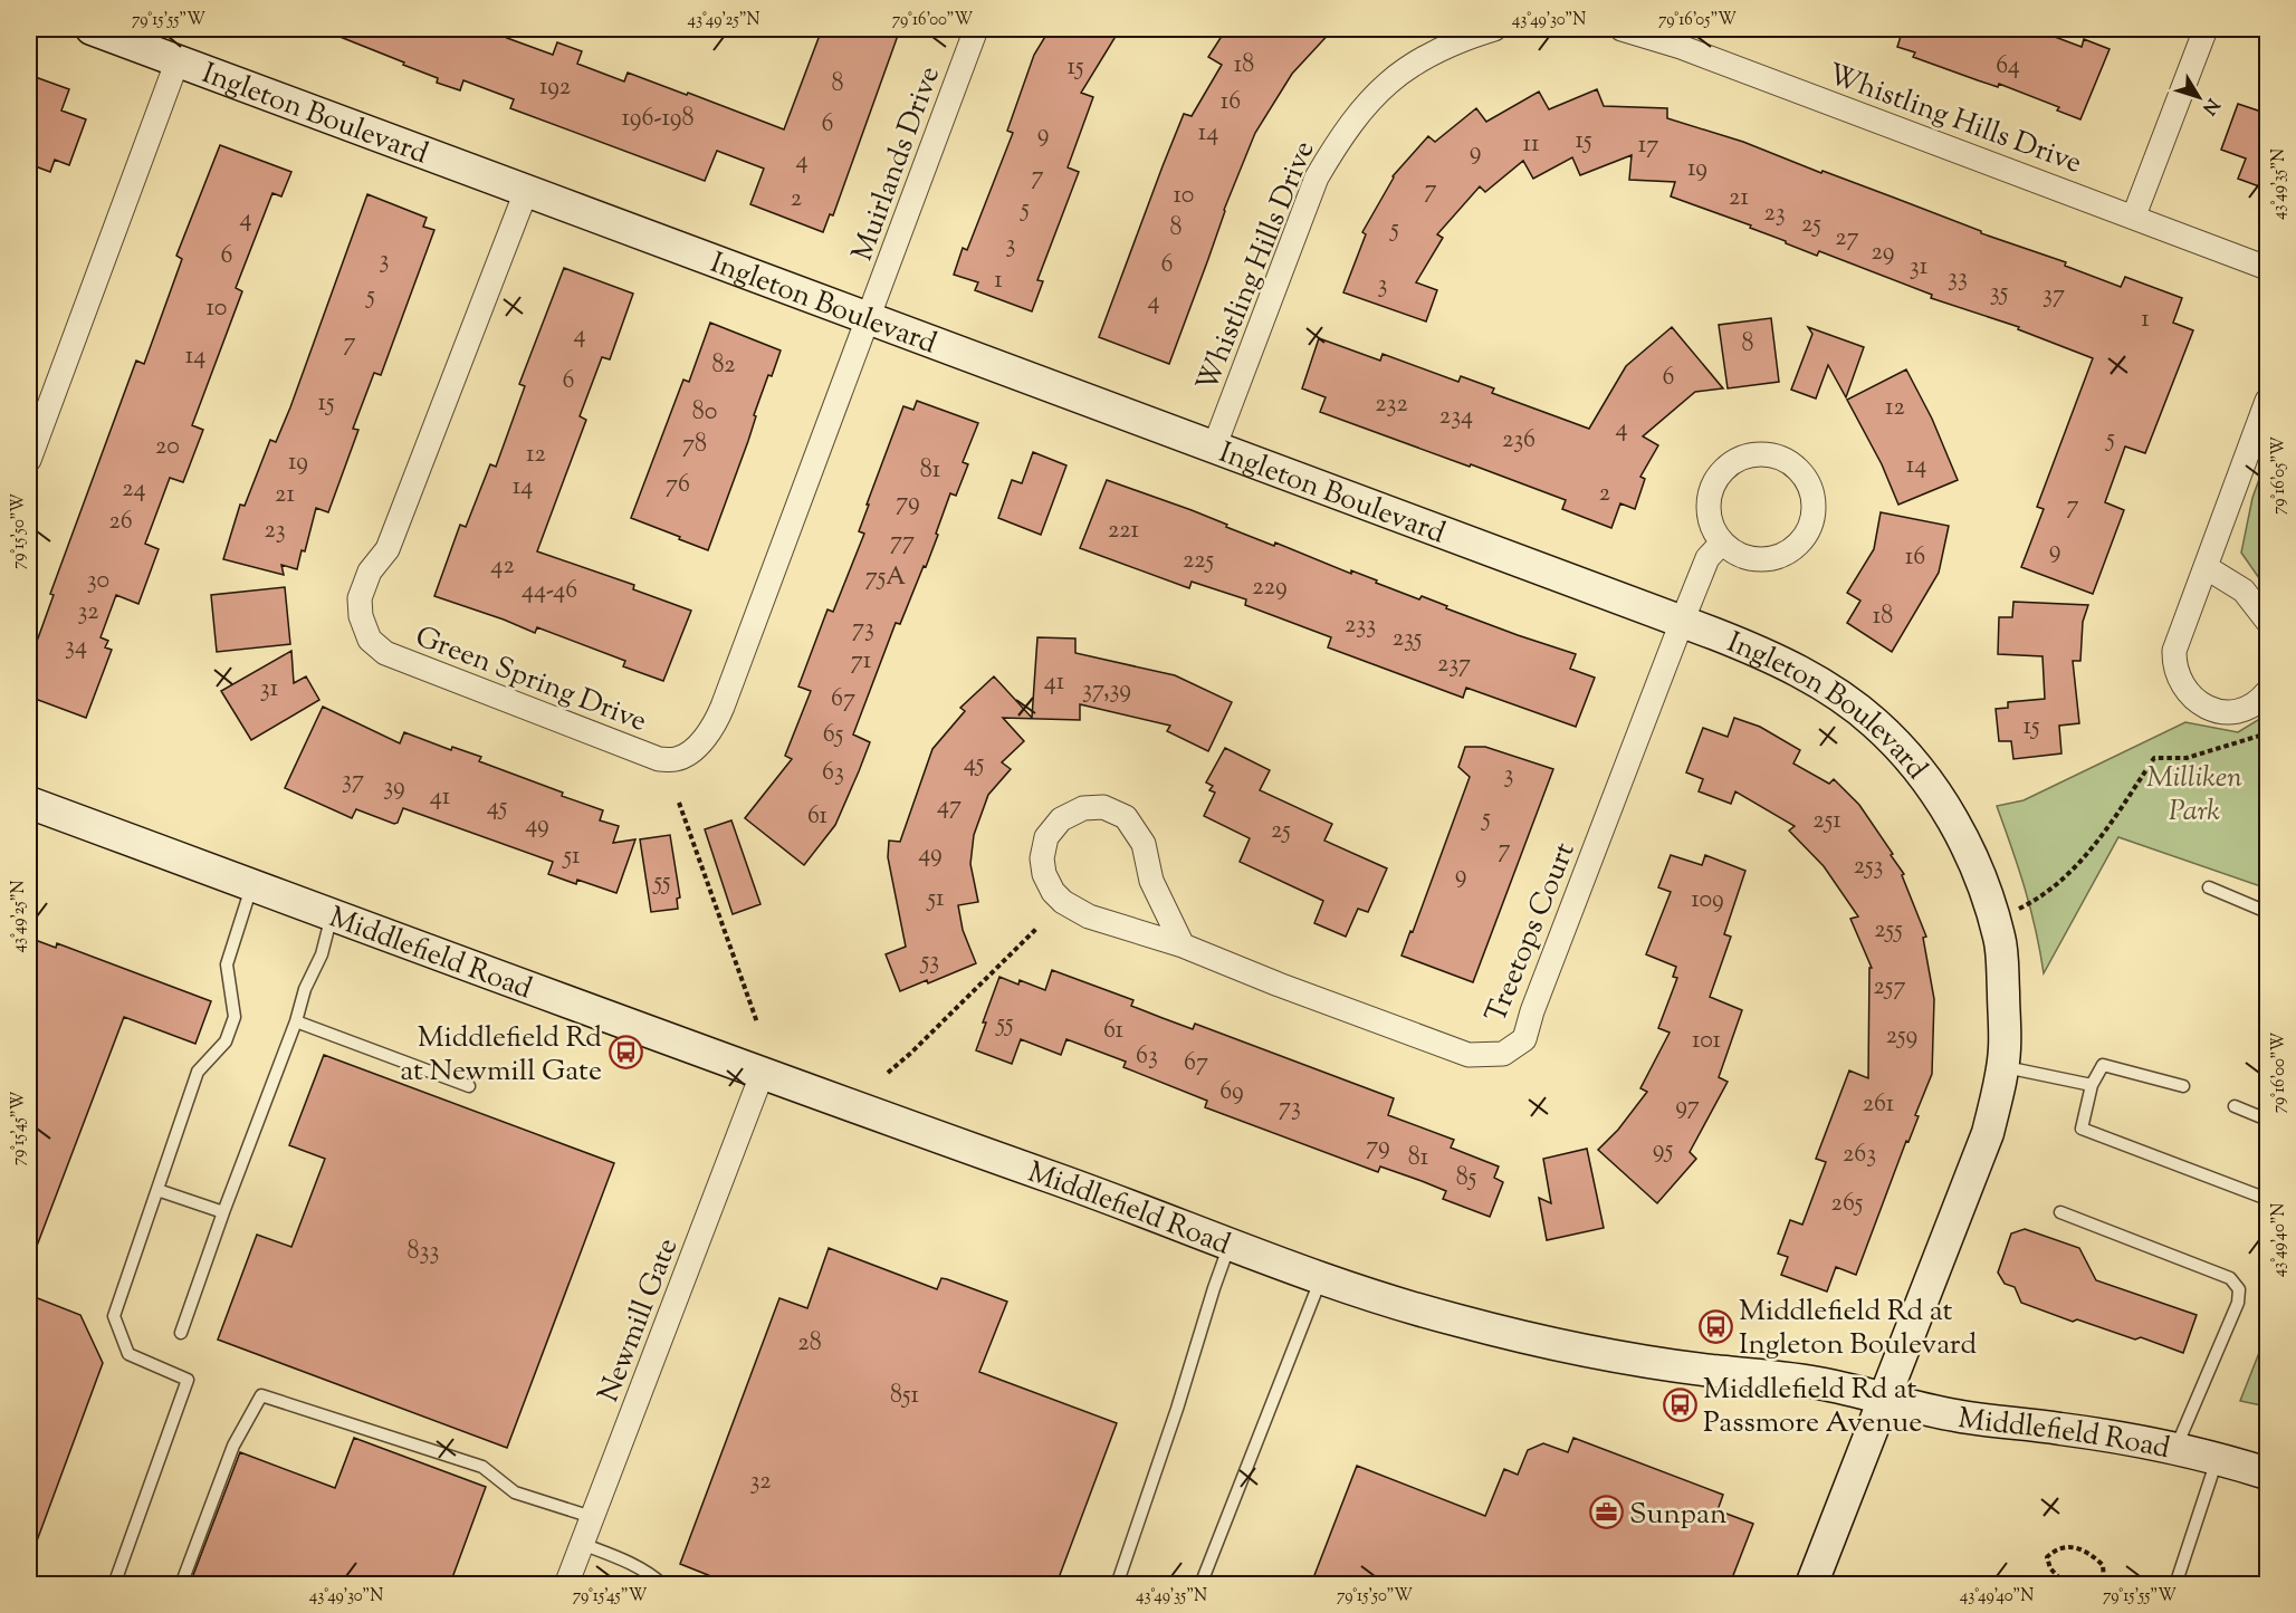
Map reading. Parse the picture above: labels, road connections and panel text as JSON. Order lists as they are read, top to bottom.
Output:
{
  "streets": {
    "street": [
      "Ingleton Boulevard",
      "Whistling Hills Drive",
      "Muirlands Drive",
      "Green Spring Drive",
      "Treetops Court",
      "Middlefield Road",
      "Newmill Gate"
    ]
  },
  "crossings": [
    ["Ingleton Boulevard", "Whistling Hills Drive"],
    ["Ingleton Boulevard", "Muirlands Drive"],
    ["Ingleton Boulevard", "Green Spring Drive"],
    ["Ingleton Boulevard", "Treetops Court"],
    ["Ingleton Boulevard", "Middlefield Road"],
    ["Muirlands Drive", "Green Spring Drive"],
    ["Middlefield Road", "Newmill Gate"]
  ],
  "parks": ["Milliken Park"],
  "places": {
    "bus stop": ["Middlefield Rd at Newmill Gate", "Middlefield Rd at Ingleton Boulevard", "Middlefield Rd at Passmore Avenue"],
    "office": ["Sunpan"]
  },
  "house_numbers": [
    "18",
    "64",
    "15",
    "8",
    "192",
    "16",
    "196-198",
    "6",
    "14",
    "9",
    "15",
    "11",
    "17",
    "9",
    "4",
    "19",
    "7",
    "7",
    "10",
    "21",
    "2",
    "5",
    "23",
    "4",
    "25",
    "8",
    "5",
    "27",
    "3",
    "29",
    "6",
    "3",
    "6",
    "31",
    "33",
    "1",
    "3",
    "35",
    "37",
    "5",
    "4",
    "10",
    "1",
    "4",
    "7",
    "8",
    "14",
    "82",
    "6",
    "6",
    "15",
    "232",
    "12",
    "80",
    "234",
    "4",
    "5",
    "236",
    "78",
    "20",
    "12",
    "19",
    "14",
    "81",
    "76",
    "14",
    "24",
    "2",
    "21",
    "79",
    "7",
    "26",
    "23",
    "221",
    "77",
    "9",
    "16",
    "225",
    "42",
    "75A",
    "30",
    "229",
    "44-46",
    "32",
    "18",
    "233",
    "73",
    "235",
    "34",
    "71",
    "237",
    "41",
    "31",
    "37,39",
    "67",
    "15",
    "65",
    "45",
    "63",
    "3",
    "37",
    "39",
    "41",
    "47",
    "45",
    "61",
    "5",
    "251",
    "49",
    "25",
    "7",
    "49",
    "51",
    "253",
    "9",
    "55",
    "51",
    "109",
    "255",
    "53",
    "257",
    "55",
    "61",
    "259",
    "101",
    "63",
    "67",
    "69",
    "261",
    "97",
    "73",
    "79",
    "95",
    "263",
    "81",
    "85",
    "265",
    "833",
    "28",
    "851",
    "32"
  ],
  "north": "bottom right",
  "coordinates": [
    "79°15'55\"W",
    "43°49'25\"N",
    "79°16'00\"W",
    "43°49'30\"N",
    "79°16'05\"W",
    "43°49'35\"N",
    "79°15'50\"W",
    "79°15'45\"W",
    "43°49'40\"N"
  ]
}
